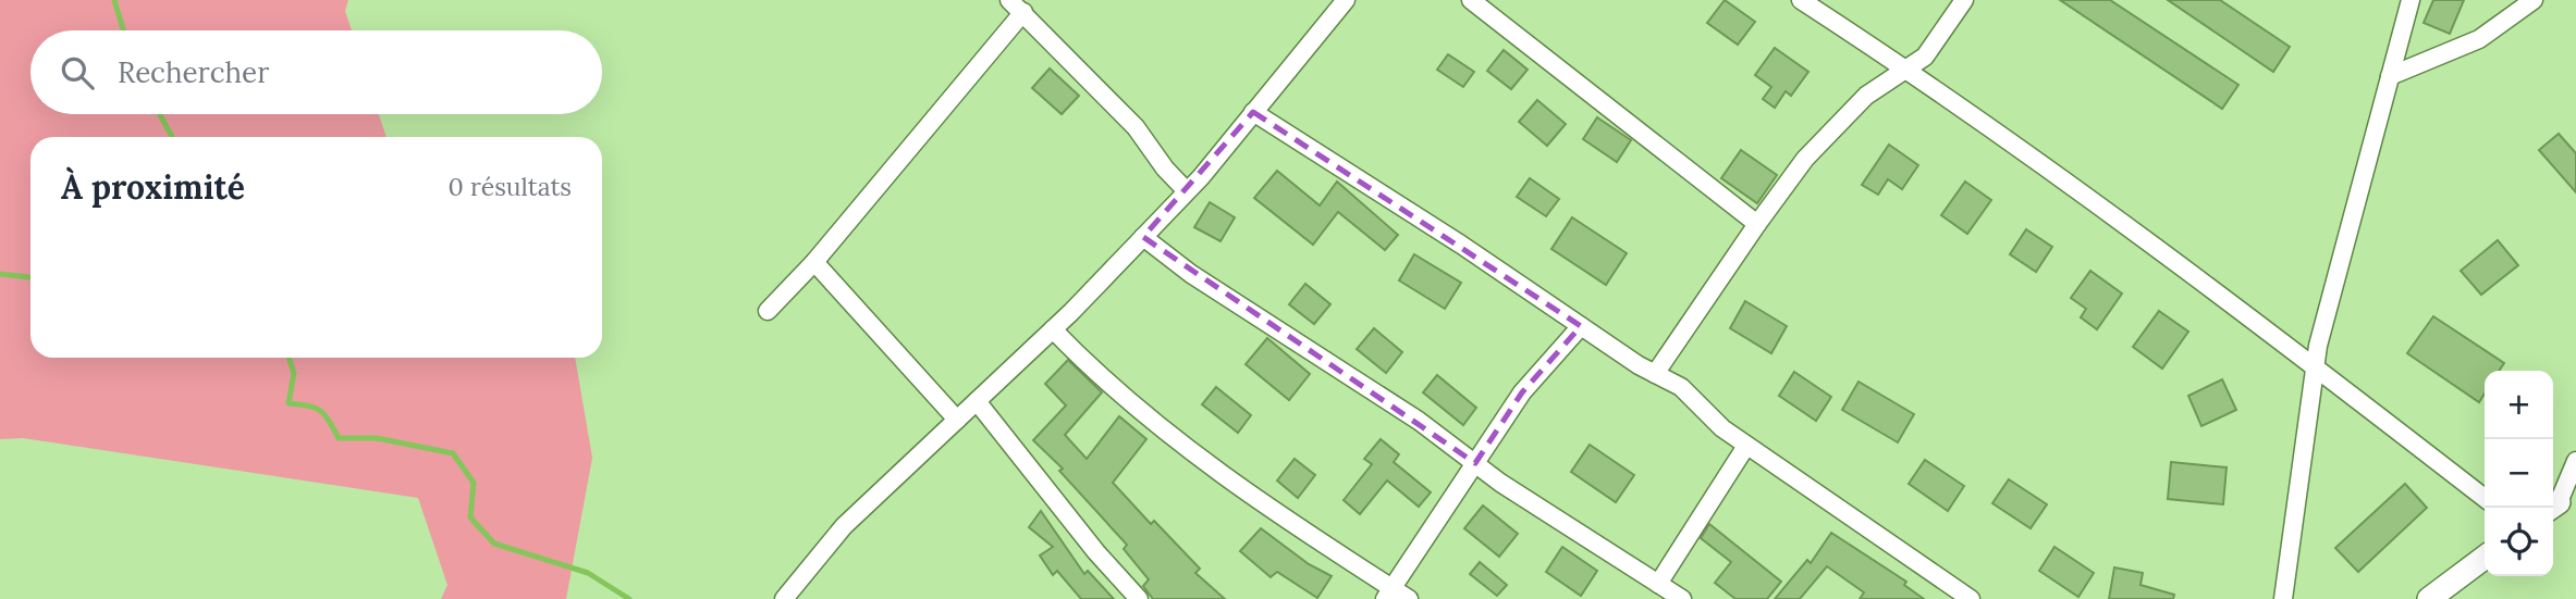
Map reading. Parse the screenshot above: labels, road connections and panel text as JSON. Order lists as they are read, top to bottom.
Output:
{
  "page": {
    "search": "Rechercher",
    "heading": ["À proximité", "0 résultats"],
    "map_buttons": ["+", "−"]
  }
}
